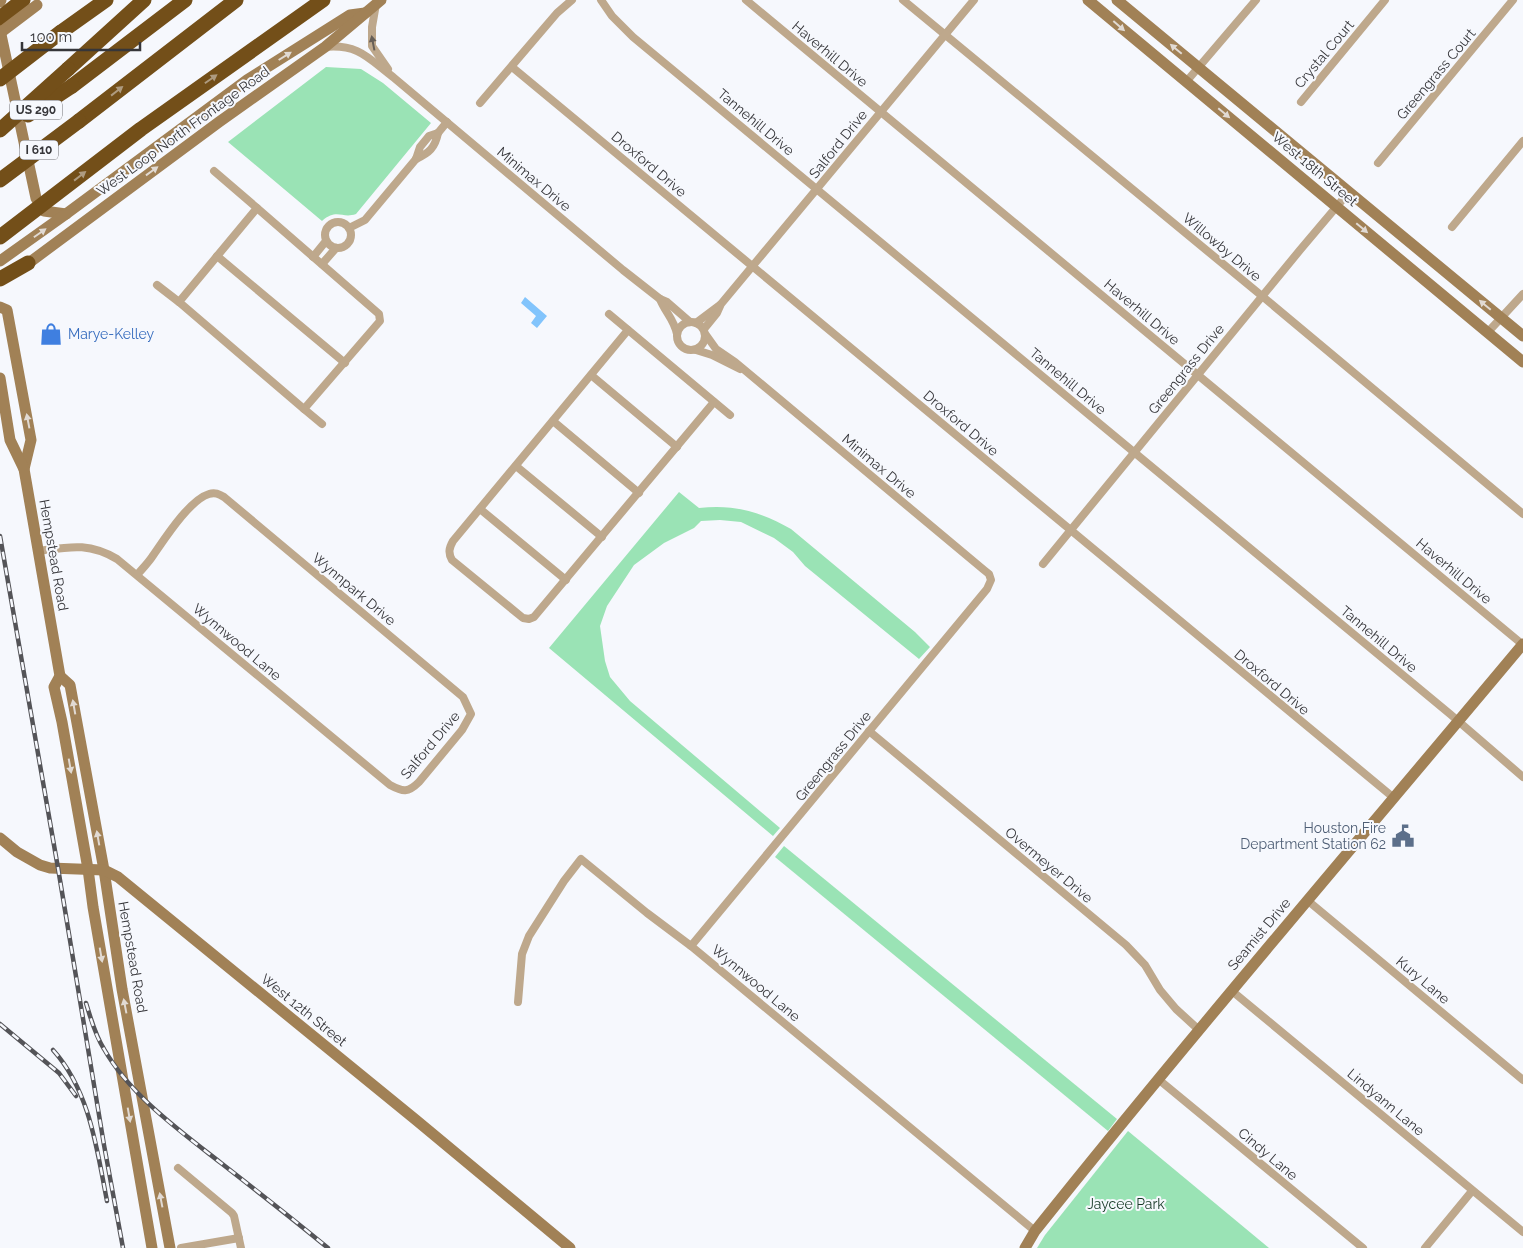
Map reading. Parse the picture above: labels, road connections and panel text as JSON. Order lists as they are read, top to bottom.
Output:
{
  "streets": {
    "highway": ["US 290", "I 610"],
    "main road": [
      "West Loop North Frontage Road",
      "West 18th Street",
      "Hempstead Road",
      "Seamist Drive",
      "West 12th Street"
    ],
    "street": [
      "Haverhill Drive",
      "Crystal Court",
      "Greengrass Court",
      "Tannehill Drive",
      "Salford Drive",
      "Droxford Drive",
      "Minimax Drive",
      "Willowby Drive",
      "Greengrass Drive",
      "Wynnpark Drive",
      "Wynnwood Lane",
      "Overmeyer Drive",
      "Kury Lane",
      "Lindyann Lane",
      "Cindy Lane"
    ]
  },
  "crossings": [
    ["Haverhill Drive", "Salford Drive"],
    ["Haverhill Drive", "Greengrass Drive"],
    ["Haverhill Drive", "Seamist Drive"],
    ["Tannehill Drive", "Salford Drive"],
    ["Tannehill Drive", "Greengrass Drive"],
    ["Tannehill Drive", "Seamist Drive"],
    ["West Loop North Frontage Road", "Minimax Drive"],
    ["Salford Drive", "Droxford Drive"],
    ["Salford Drive", "Minimax Drive"],
    ["Salford Drive", "Willowby Drive"],
    ["Salford Drive", "Wynnpark Drive"],
    ["Salford Drive", "Wynnwood Lane"],
    ["Droxford Drive", "Greengrass Drive"],
    ["Droxford Drive", "Seamist Drive"],
    ["West 18th Street", "Greengrass Drive"],
    ["Minimax Drive", "Greengrass Drive"],
    ["Willowby Drive", "Greengrass Drive"],
    ["Greengrass Drive", "Wynnwood Lane"],
    ["Greengrass Drive", "Overmeyer Drive"],
    ["Hempstead Road", "Wynnwood Lane"],
    ["Hempstead Road", "West 12th Street"],
    ["Wynnpark Drive", "Wynnwood Lane"],
    ["Wynnwood Lane", "Seamist Drive"],
    ["Overmeyer Drive", "Seamist Drive"],
    ["Seamist Drive", "Kury Lane"],
    ["Seamist Drive", "Lindyann Lane"],
    ["Seamist Drive", "Cindy Lane"]
  ],
  "parks": ["Jaycee Park"],
  "places": {
    "shop": ["Marye-Kelley"],
    "public building": ["Houston Fire Department Station 62"]
  },
  "scale_bar": "100 m"
}
